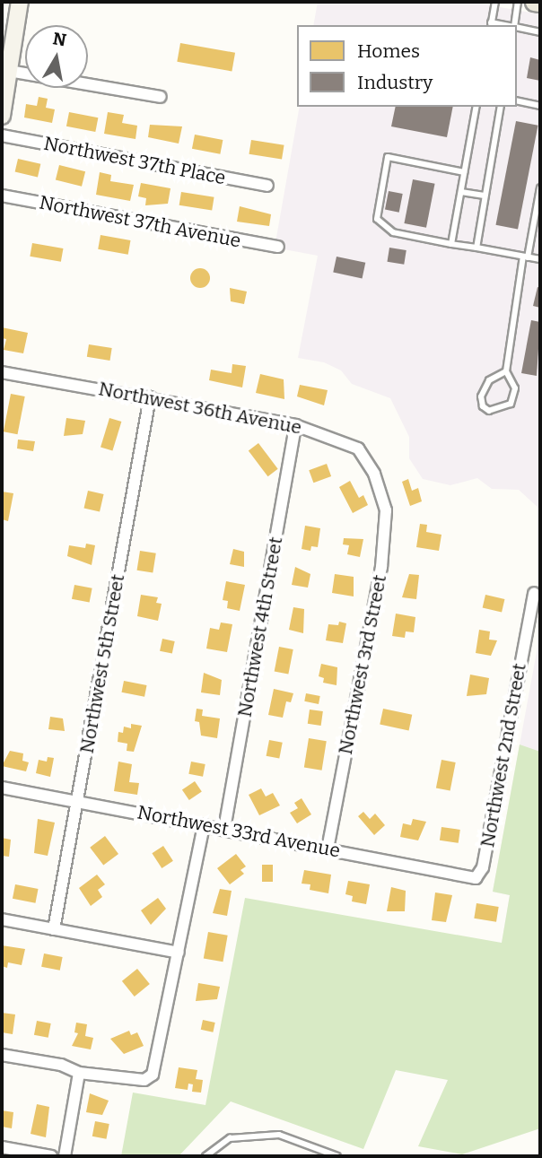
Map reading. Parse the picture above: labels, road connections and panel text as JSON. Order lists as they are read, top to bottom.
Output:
{
  "streets": {
    "street": [
      "Northwest 37th Place",
      "Northwest 37th Avenue",
      "Northwest 36th Avenue",
      "Northwest 4th Street",
      "Northwest 5th Street",
      "Northwest 3rd Street",
      "Northwest 2nd Street",
      "Northwest 33rd Avenue"
    ]
  },
  "crossings": [
    ["Northwest 36th Avenue", "Northwest 4th Street"],
    ["Northwest 36th Avenue", "Northwest 5th Street"],
    ["Northwest 36th Avenue", "Northwest 3rd Street"],
    ["Northwest 4th Street", "Northwest 33rd Avenue"],
    ["Northwest 5th Street", "Northwest 33rd Avenue"],
    ["Northwest 3rd Street", "Northwest 33rd Avenue"],
    ["Northwest 2nd Street", "Northwest 33rd Avenue"]
  ],
  "legend": ["Homes", "Industry"],
  "north": "top"
}
